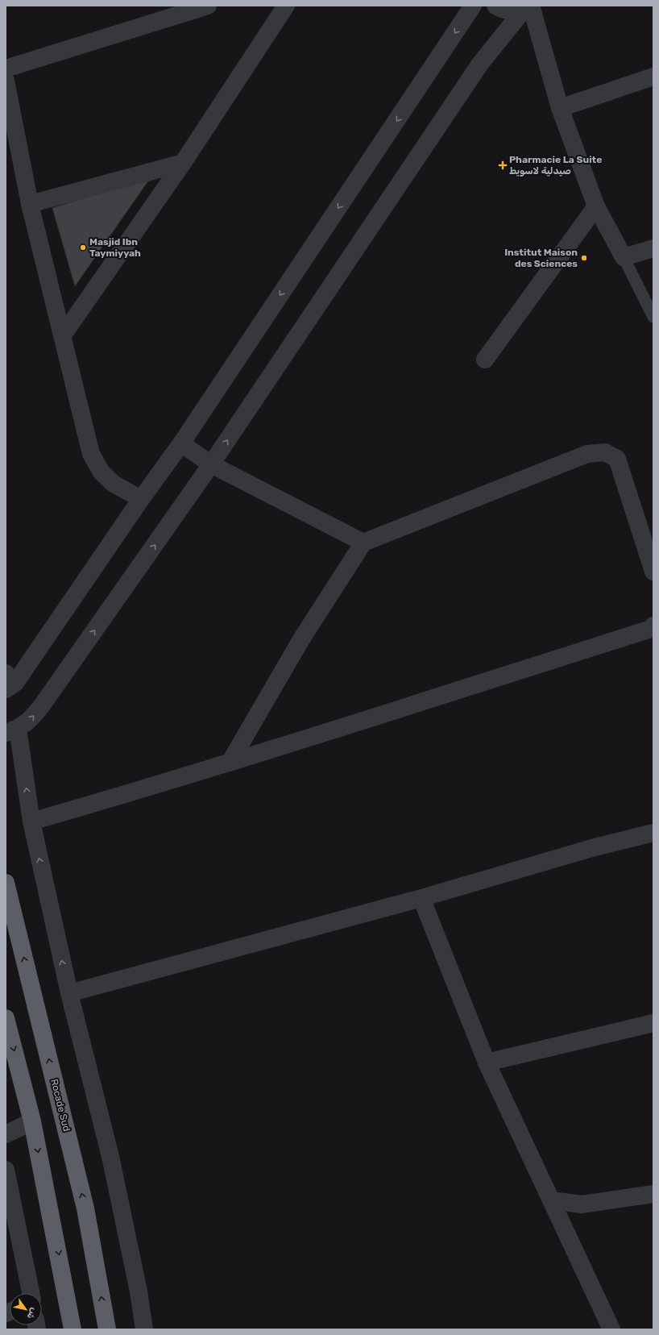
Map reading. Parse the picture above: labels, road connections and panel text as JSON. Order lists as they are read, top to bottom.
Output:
{
  "streets": {
    "highway": ["Rocade Sud"]
  },
  "places": {
    "health": ["Pharmacie La Suite صيدلية لاسويط"],
    "other": ["Masjid Ibn Taymiyyah", "Institut Maison des Sciences"]
  },
  "north": "bottom right"
}
